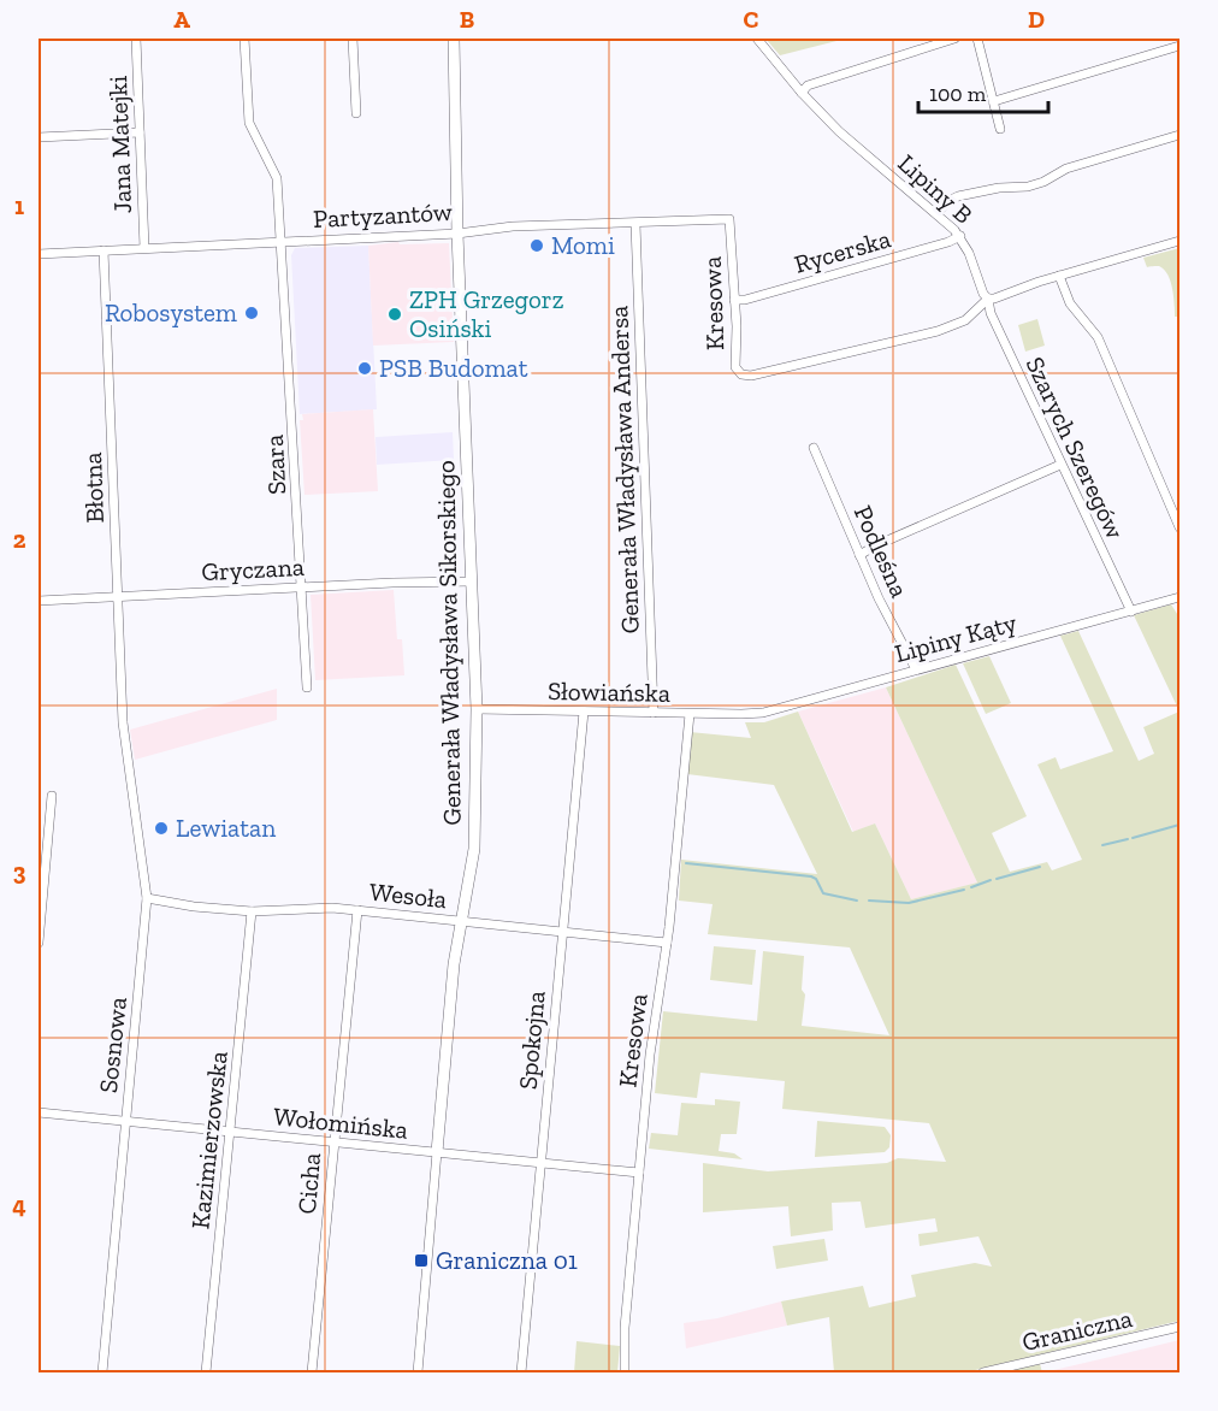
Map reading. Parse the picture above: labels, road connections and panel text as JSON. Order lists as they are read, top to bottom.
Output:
{
  "streets": {
    "street": [
      "Jana Matejki",
      "Lipiny B",
      "Partyzantów",
      "Rycerska",
      "Kresowa",
      "Szarych Szeregów",
      "Szara",
      "Generała Władysława Andersa",
      "Błotna",
      "Podleśna",
      "Gryczana",
      "Lipiny Kąty",
      "Generała Władysława Sikorskiego",
      "Słowiańska",
      "Wesoła",
      "Spokojna",
      "Sosnowa",
      "Wołomińska",
      "Kazimierzowska",
      "Cicha",
      "Graniczna"
    ]
  },
  "crossings": [
    ["Jana Matejki", "Partyzantów"],
    ["Lipiny B", "Rycerska"],
    ["Lipiny B", "Kresowa"],
    ["Lipiny B", "Szarych Szeregów"],
    ["Partyzantów", "Kresowa"],
    ["Partyzantów", "Szara"],
    ["Partyzantów", "Generała Władysława Andersa"],
    ["Partyzantów", "Błotna"],
    ["Partyzantów", "Generała Władysława Sikorskiego"],
    ["Rycerska", "Kresowa"],
    ["Kresowa", "Szarych Szeregów"],
    ["Kresowa", "Słowiańska"],
    ["Kresowa", "Wesoła"],
    ["Kresowa", "Wołomińska"],
    ["Szarych Szeregów", "Lipiny Kąty"],
    ["Szara", "Gryczana"],
    ["Generała Władysława Andersa", "Słowiańska"],
    ["Błotna", "Gryczana"],
    ["Błotna", "Sosnowa"],
    ["Podleśna", "Lipiny Kąty"],
    ["Gryczana", "Generała Władysława Sikorskiego"],
    ["Lipiny Kąty", "Słowiańska"],
    ["Generała Władysława Sikorskiego", "Słowiańska"],
    ["Generała Władysława Sikorskiego", "Wesoła"],
    ["Generała Władysława Sikorskiego", "Wołomińska"],
    ["Słowiańska", "Spokojna"],
    ["Wesoła", "Spokojna"],
    ["Wesoła", "Sosnowa"],
    ["Wesoła", "Kazimierzowska"],
    ["Wesoła", "Cicha"],
    ["Spokojna", "Wołomińska"],
    ["Sosnowa", "Wołomińska"],
    ["Wołomińska", "Kazimierzowska"],
    ["Wołomińska", "Cicha"]
  ],
  "places": {
    "other": [
      "Momi",
      "Robosystem",
      "ZPH Grzegorz Osiński",
      "PSB Budomat",
      "Lewiatan"
    ],
    "transit": ["Graniczna 01"]
  },
  "scale_bar": "100 m",
  "grid": {
    "columns": [
      "A",
      "B",
      "C",
      "D"
    ],
    "rows": [
      "1",
      "2",
      "3",
      "4"
    ]
  }
}
